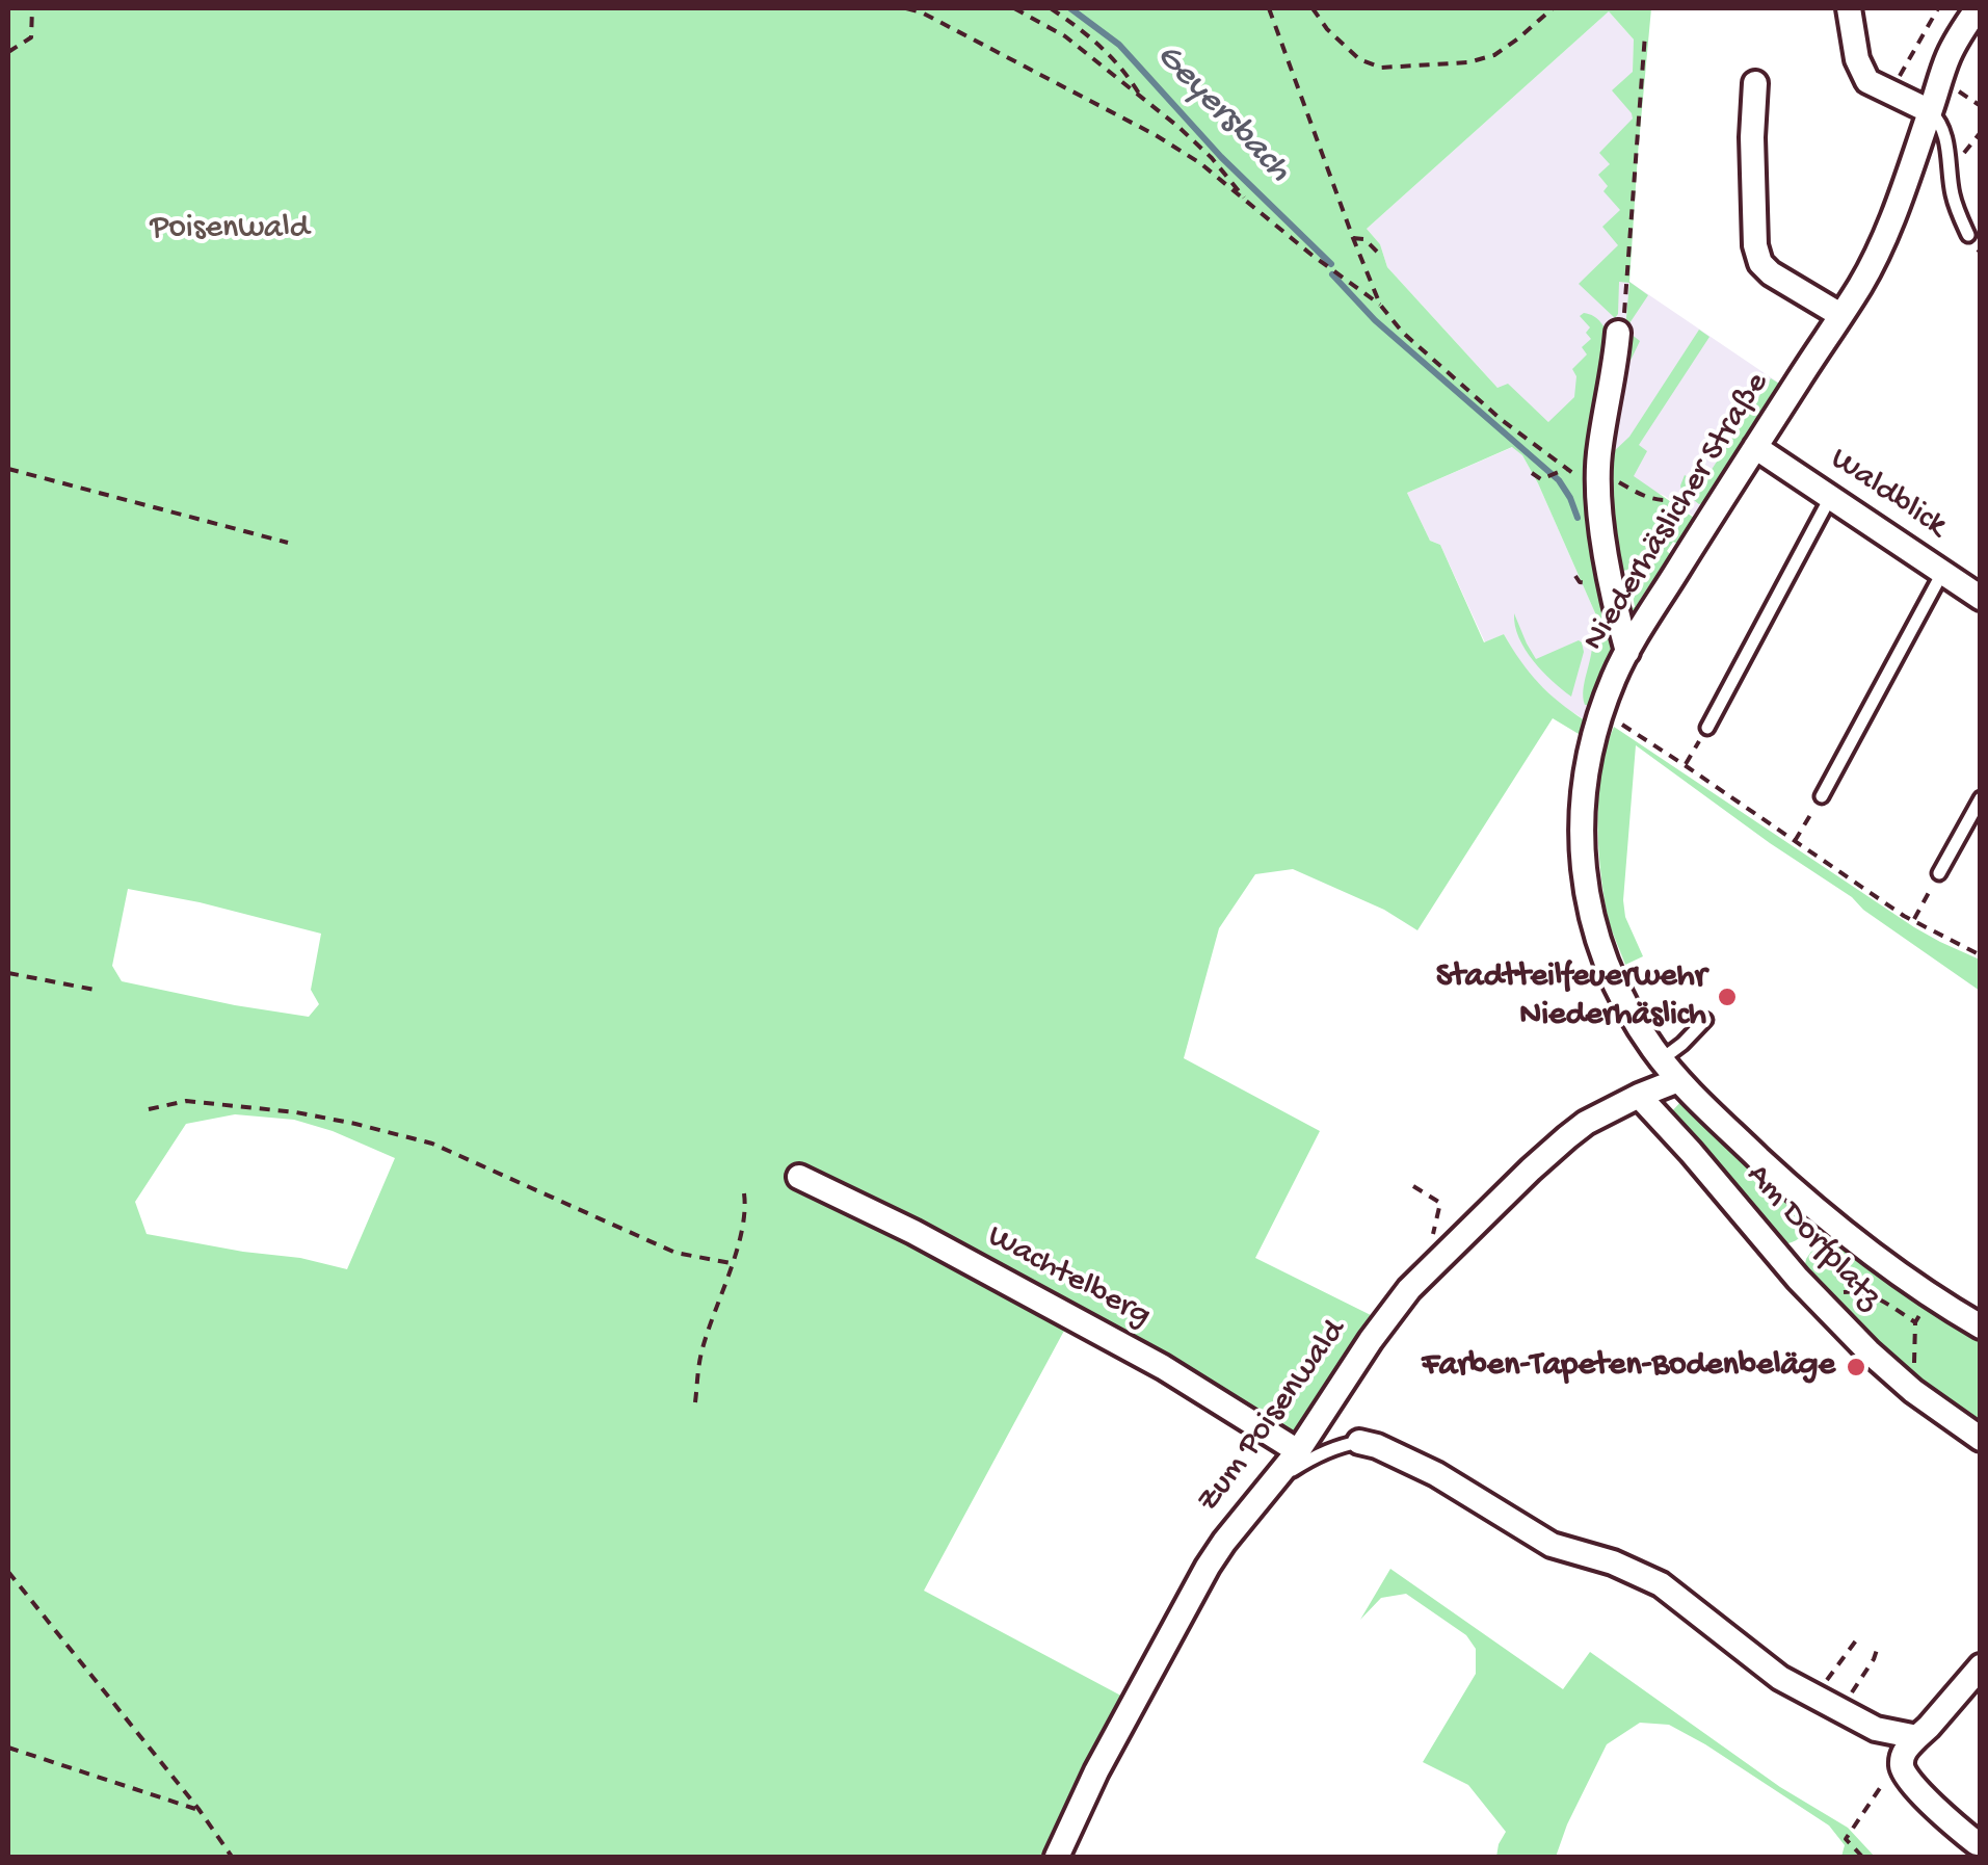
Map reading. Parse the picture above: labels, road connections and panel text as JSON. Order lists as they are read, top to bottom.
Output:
{
  "streets": {
    "street": [
      "Waldblick",
      "Niederhäslicher Straße",
      "Am Dorfplatz",
      "Wachtelberg",
      "Zum Poisenwald"
    ]
  },
  "crossings": [
    ["Waldblick", "Niederhäslicher Straße"],
    ["Niederhäslicher Straße", "Am Dorfplatz"],
    ["Am Dorfplatz", "Zum Poisenwald"],
    ["Wachtelberg", "Zum Poisenwald"]
  ],
  "water": ["Geyersbach"],
  "parks": ["Poisenwald"],
  "places": ["Stadtteilfeuerwehr Niederhäslich", "Farben-Tapeten-Bodenbeläge"]
}
